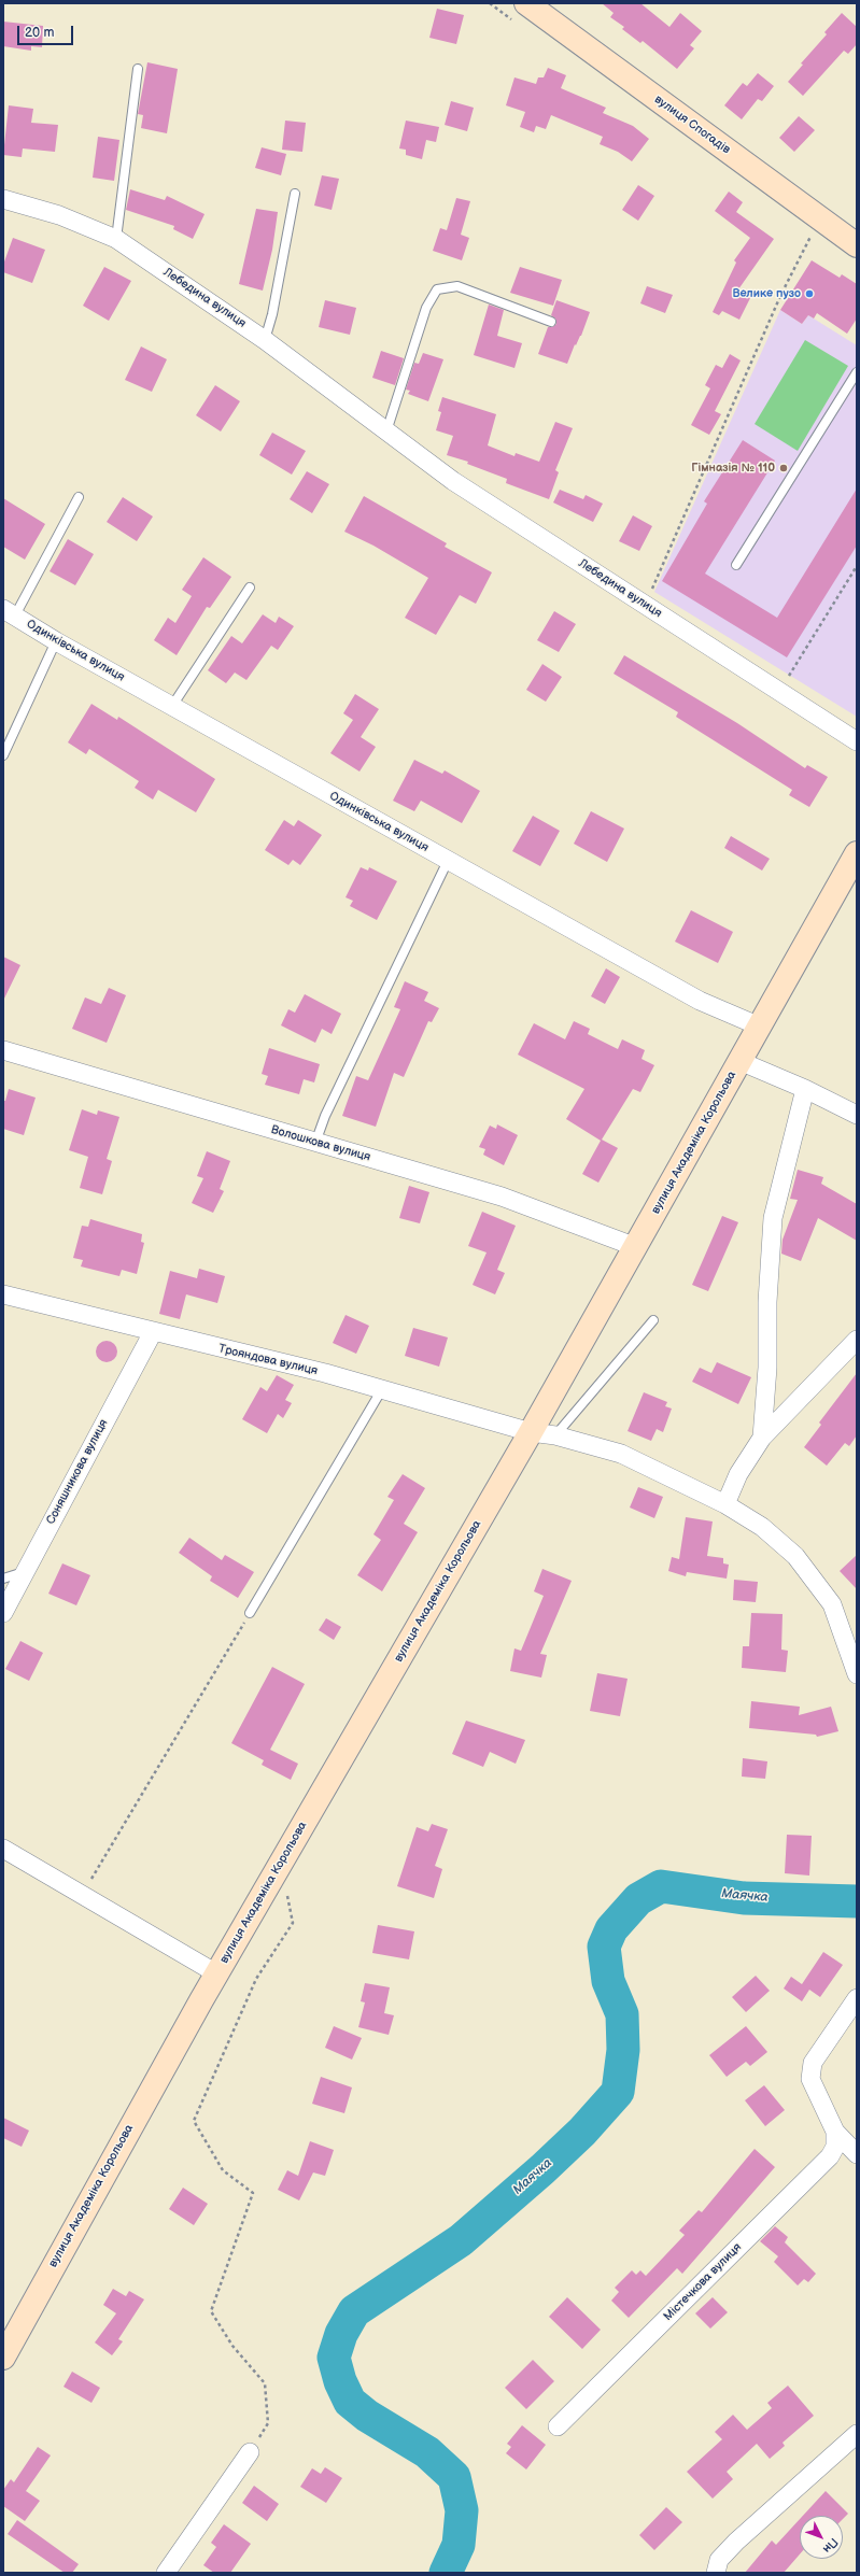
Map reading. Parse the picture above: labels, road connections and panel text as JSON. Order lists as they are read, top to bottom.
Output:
{
  "streets": {
    "main road": ["вулиця Спогадів", "вулиця Академіка Корольова"],
    "street": [
      "Лебедина вулиця",
      "Одинківська вулиця",
      "Волошкова вулиця",
      "Трояндова вулиця",
      "Соняшникова вулиця",
      "Містечкова вулиця"
    ]
  },
  "crossings": [
    ["Одинківська вулиця", "вулиця Академіка Корольова"],
    ["вулиця Академіка Корольова", "Волошкова вулиця"],
    ["вулиця Академіка Корольова", "Трояндова вулиця"],
    ["Трояндова вулиця", "Соняшникова вулиця"]
  ],
  "water": ["Маячка"],
  "places": ["Велике пузо", "Гімназія № 110"],
  "scale_bar": "20 m",
  "north": "bottom right"
}
